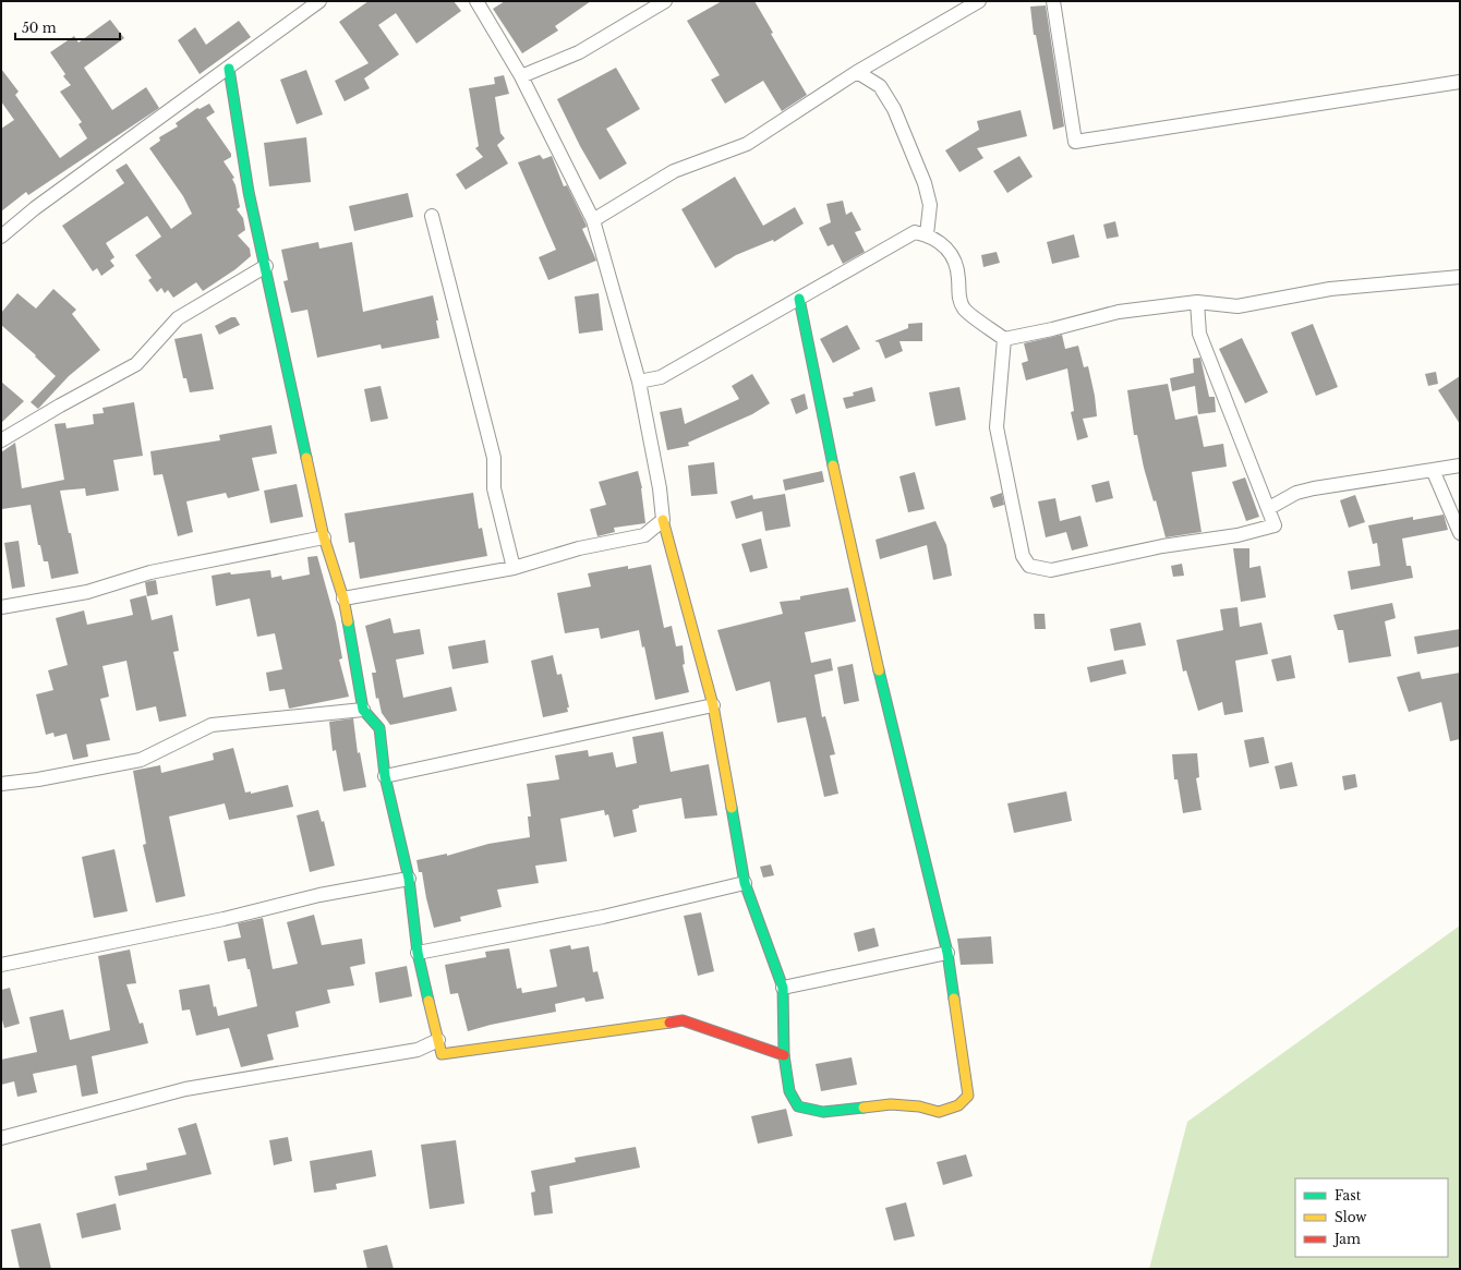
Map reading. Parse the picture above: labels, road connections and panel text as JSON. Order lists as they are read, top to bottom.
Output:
{
  "legend": ["Fast", "Slow", "Jam"],
  "scale_bar": "50 m"
}
